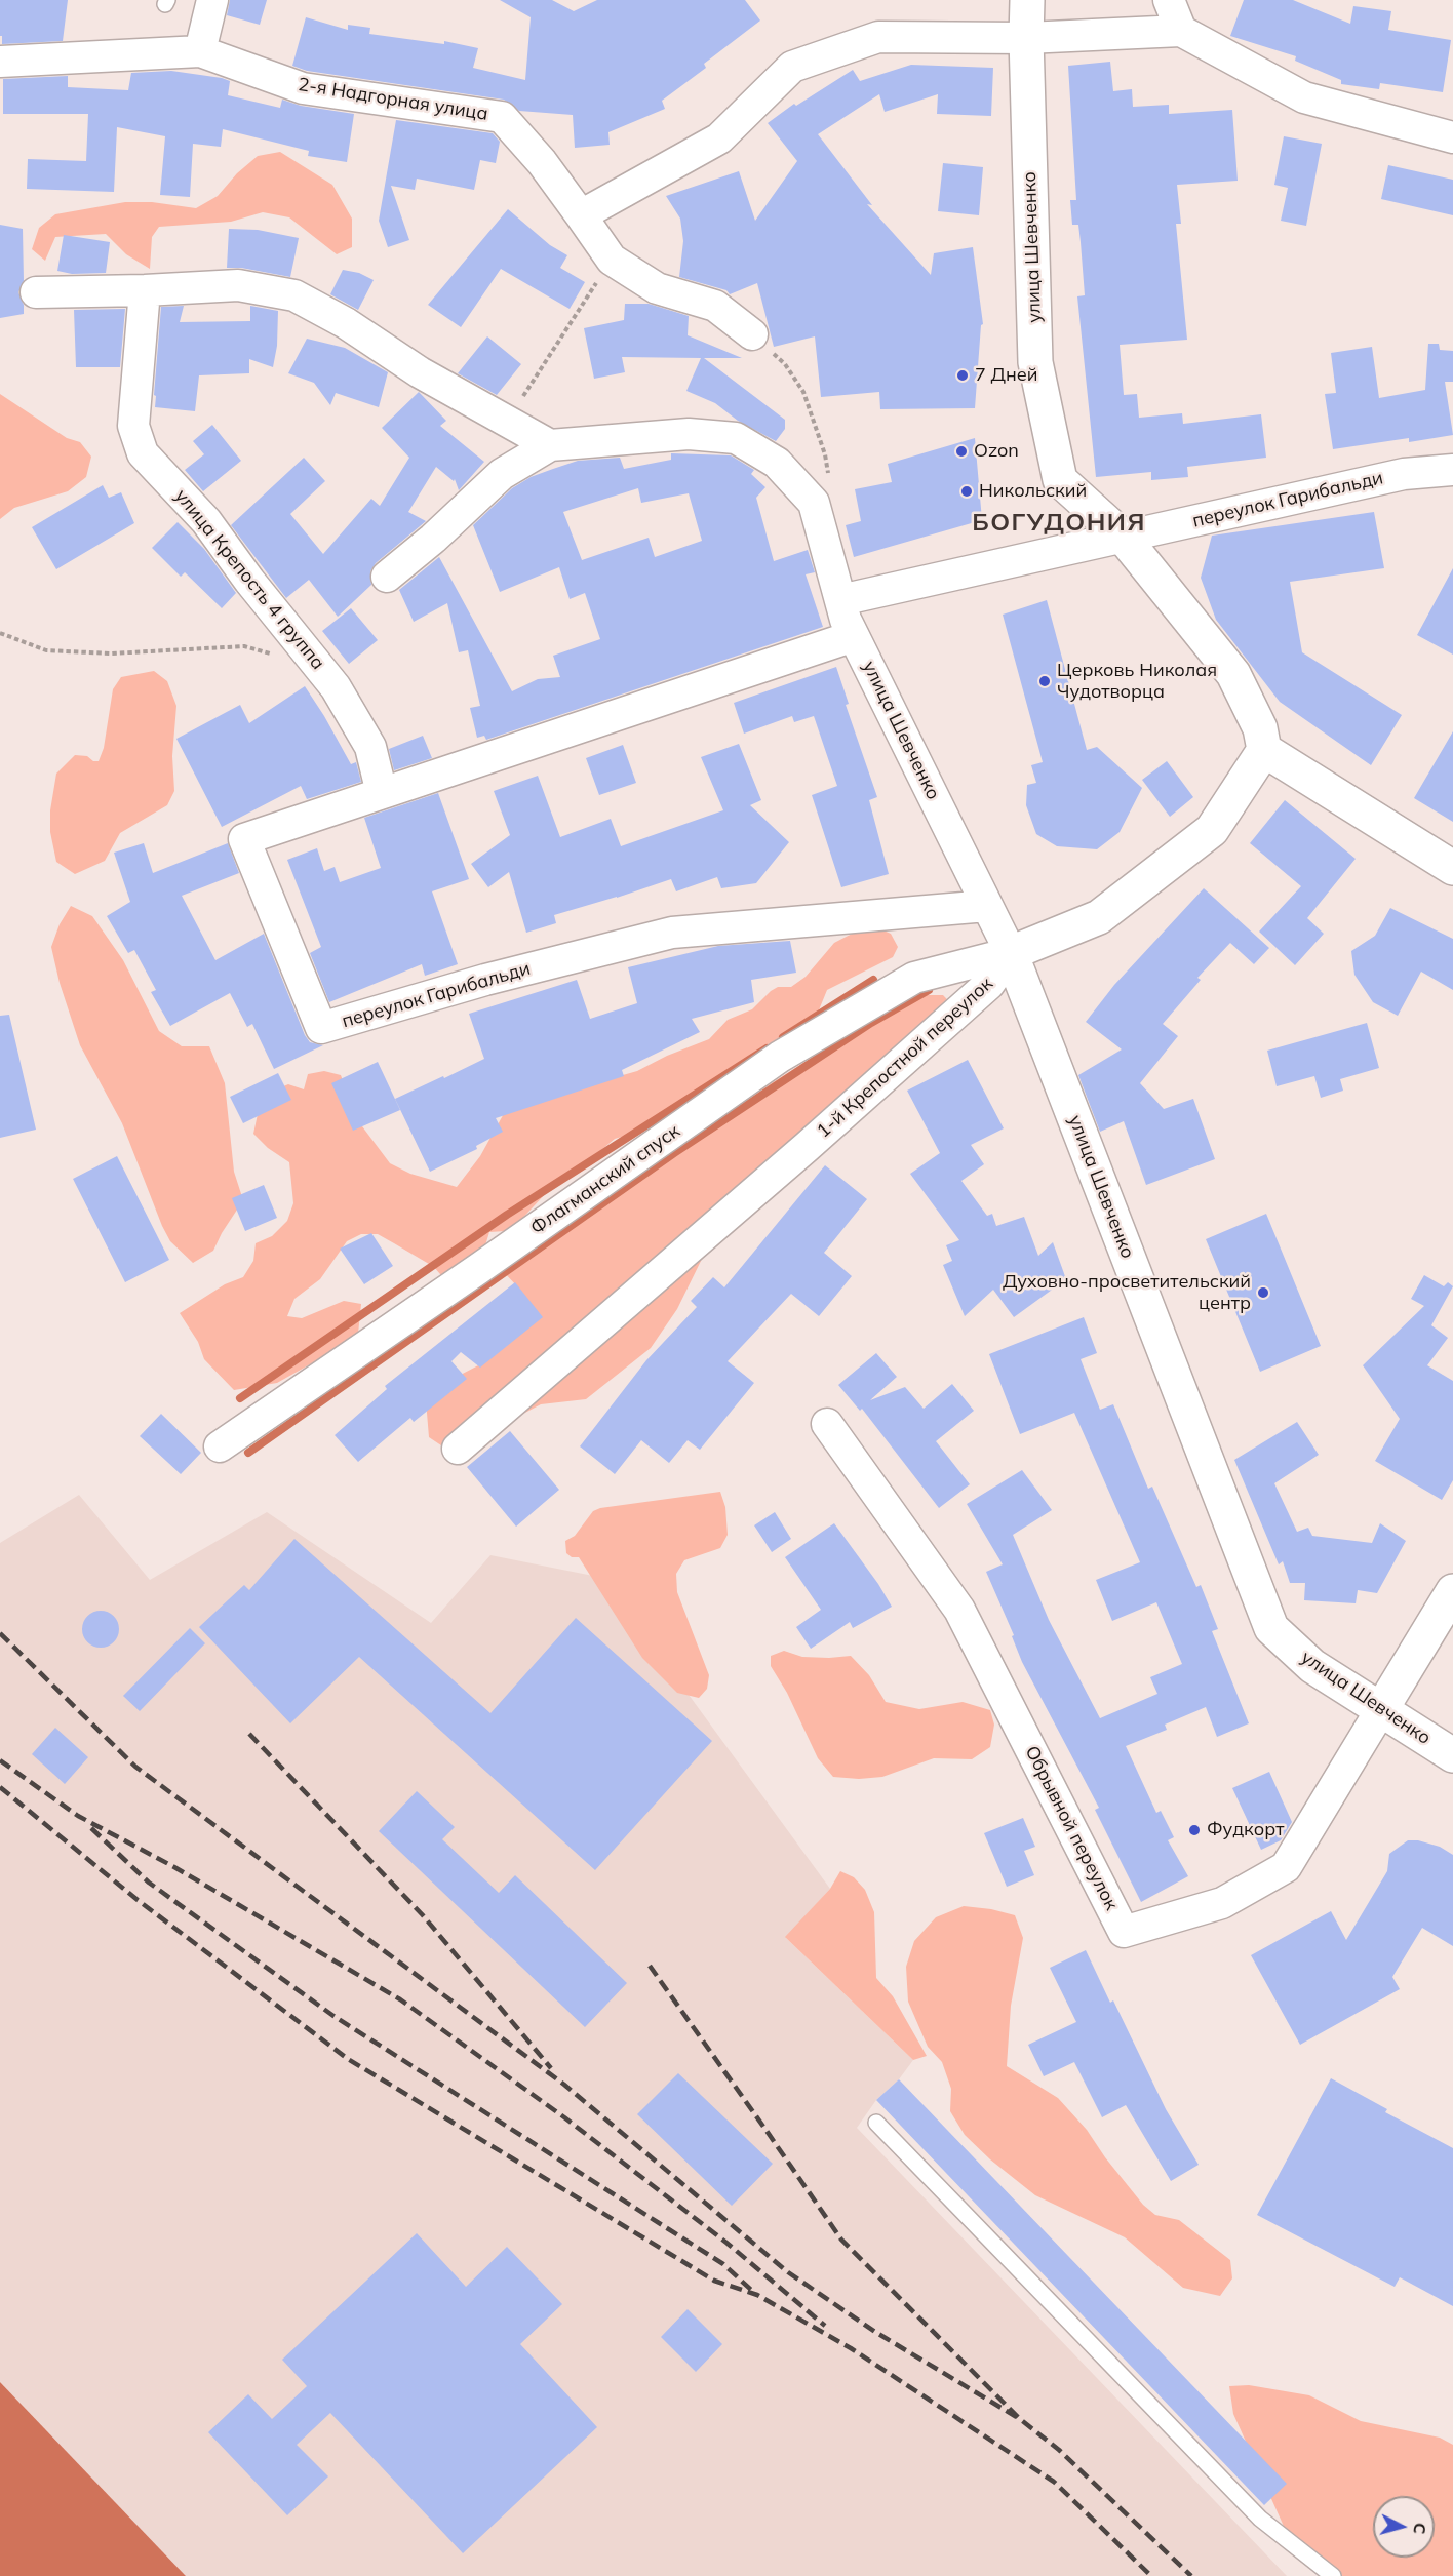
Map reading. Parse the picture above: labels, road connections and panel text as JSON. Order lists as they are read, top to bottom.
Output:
{
  "streets": {
    "street": [
      "2-я Надгорная улица",
      "улица Шевченко",
      "переулок Гарибальди",
      "улица Крепость 4 группа",
      "1-й Крепостной переулок",
      "Флагманский спуск",
      "Обрывной переулок"
    ]
  },
  "crossings": [
    ["улица Шевченко", "переулок Гарибальди"],
    ["улица Шевченко", "1-й Крепостной переулок"],
    ["улица Шевченко", "Флагманский спуск"],
    ["улица Шевченко", "Обрывной переулок"],
    ["переулок Гарибальди", "улица Крепость 4 группа"],
    ["1-й Крепостной переулок", "Флагманский спуск"]
  ],
  "districts": ["БОГУДОНИЯ"],
  "places": [
    "7 Дней",
    "Ozon",
    "Никольский",
    "Церковь Николая Чудотворца",
    "Духовно-просветительский центр",
    "Фудкорт"
  ],
  "north": "right"
}
